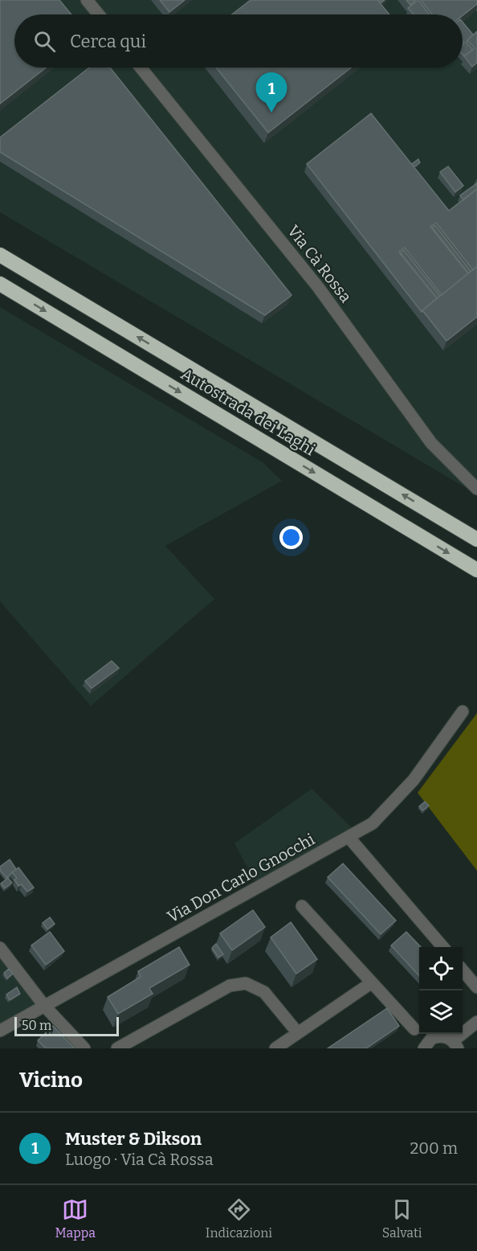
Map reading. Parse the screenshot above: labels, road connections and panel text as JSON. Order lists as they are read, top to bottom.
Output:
{
  "streets": {
    "highway": ["Autostrada dei Laghi"],
    "street": ["Via Cà Rossa", "Via Don Carlo Gnocchi"]
  },
  "scale_bar": "50 m",
  "page": {
    "search": "Cerca qui",
    "pins": "1",
    "scale": "50 m",
    "heading": "Vicino",
    "list": [
      {
        "mark": "1",
        "name": "Muster & Dikson",
        "note": "Luogo · Via Cà Rossa",
        "value": "200 m"
      }
    ],
    "nav": ["Mappa", "Indicazioni", "Salvati"]
  }
}
